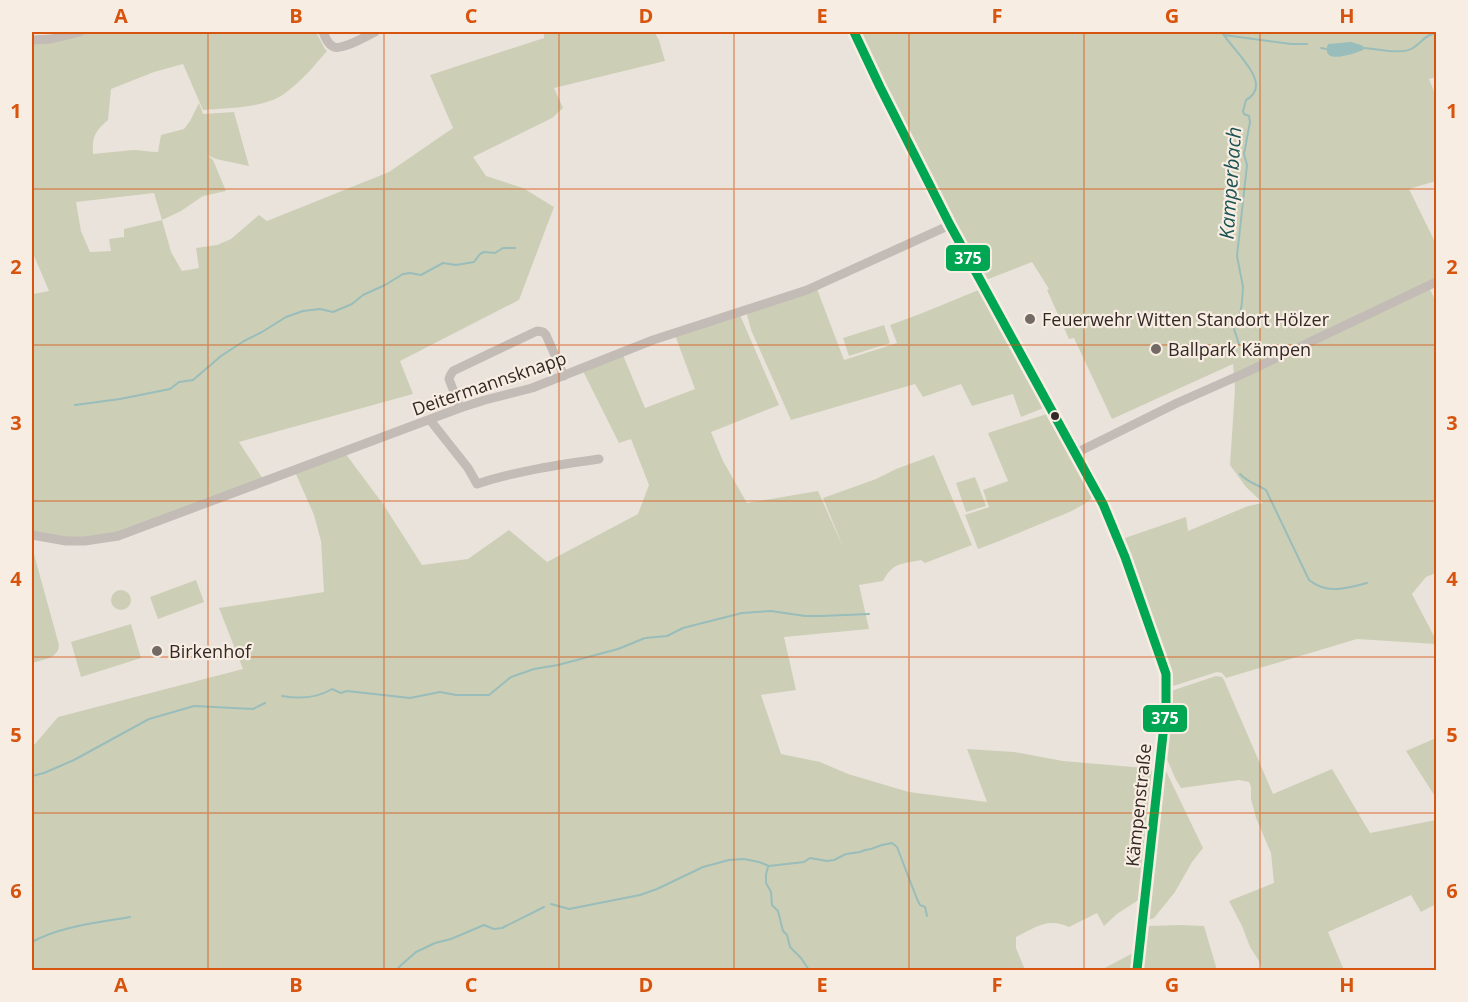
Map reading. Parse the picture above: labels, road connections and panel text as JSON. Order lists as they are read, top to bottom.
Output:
{
  "streets": {
    "street": ["Deitermannsknapp", "Kämpenstraße"]
  },
  "crossings": [
    ["Deitermannsknapp", "Kämpenstraße"]
  ],
  "water": ["Kamperbach"],
  "places": ["Feuerwehr Witten Standort Hölzer", "Ballpark Kämpen", "Birkenhof"],
  "lines": ["transit line 375"],
  "grid": {
    "columns": [
      "A",
      "B",
      "C",
      "D",
      "E",
      "F",
      "G",
      "H"
    ],
    "rows": [
      "1",
      "2",
      "3",
      "4",
      "5",
      "6"
    ]
  }
}
